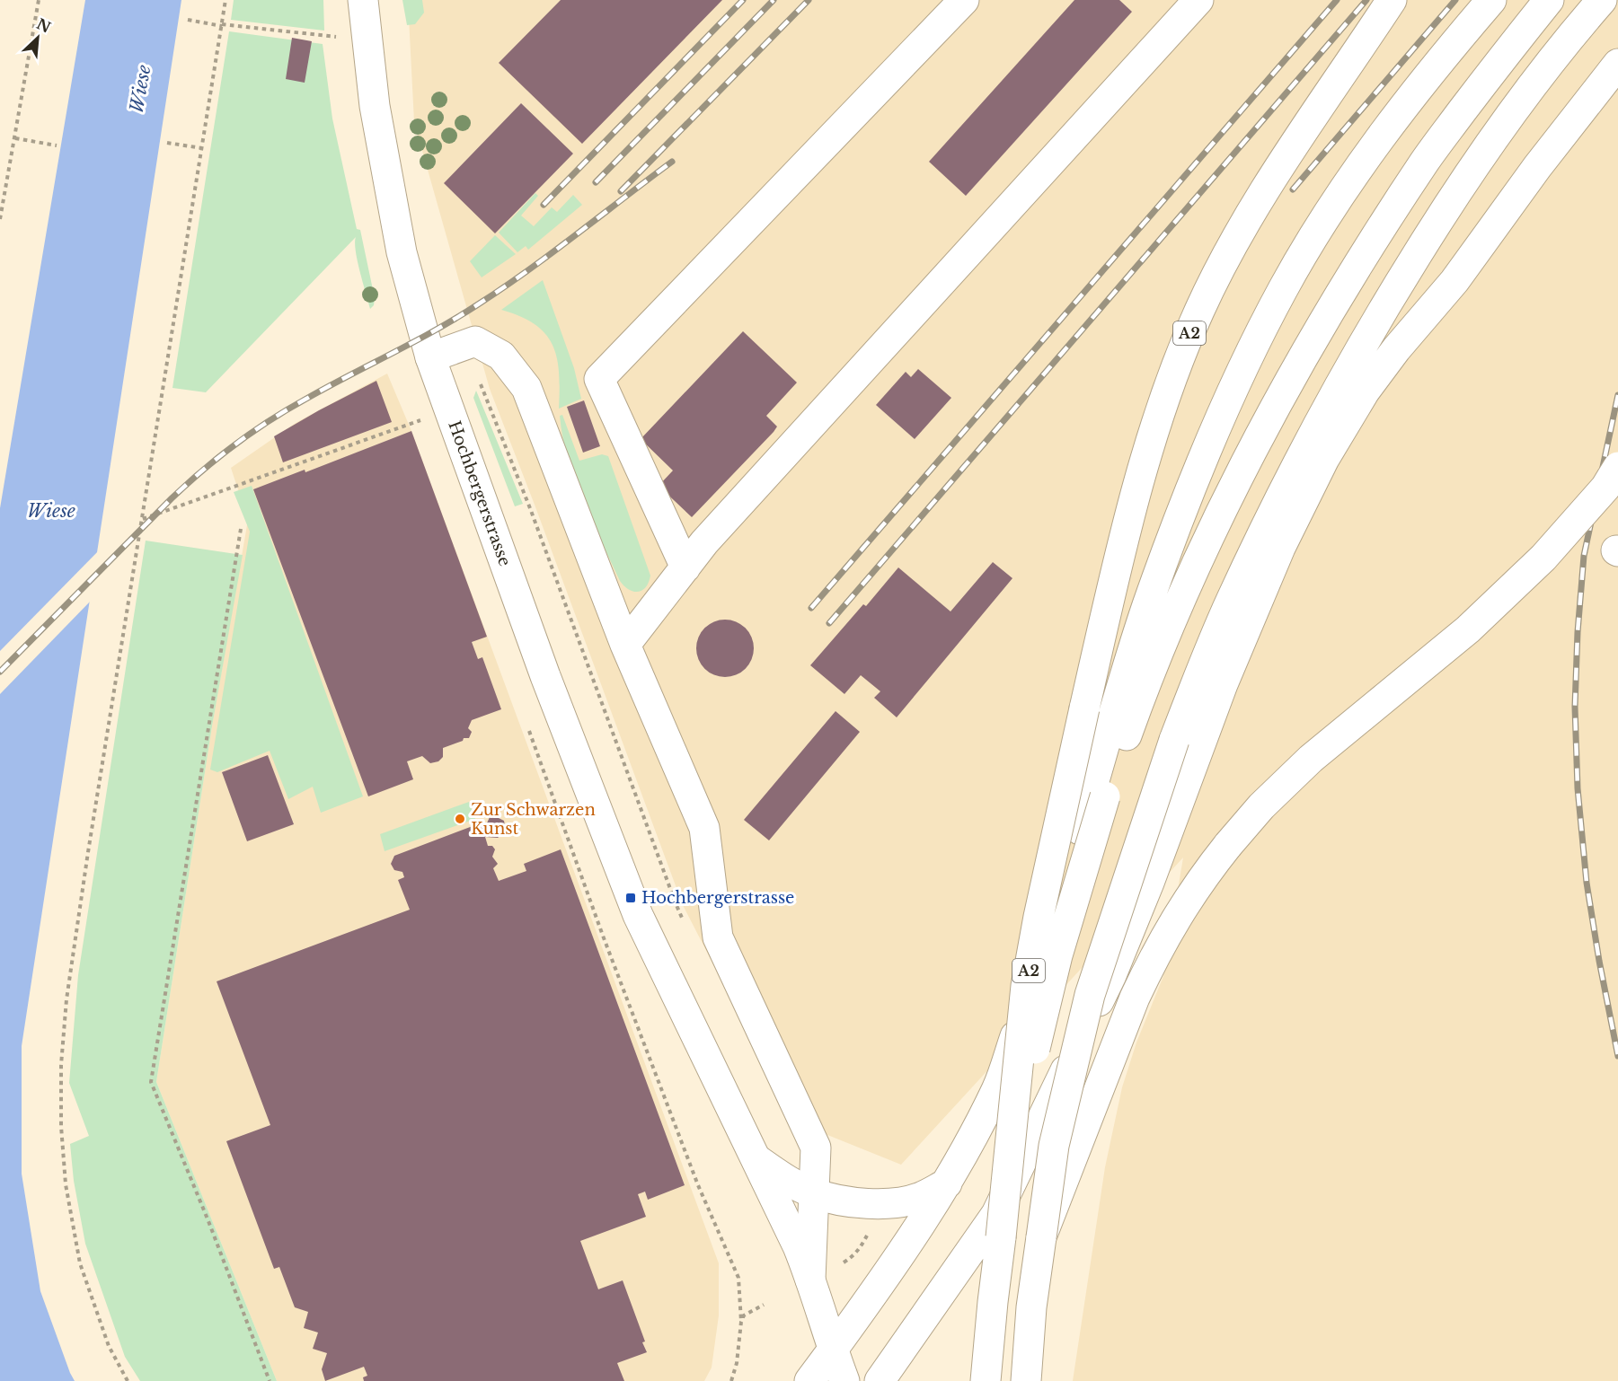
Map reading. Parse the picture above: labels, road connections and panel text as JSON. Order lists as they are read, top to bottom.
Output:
{
  "streets": {
    "main road": ["A2", "Hochbergerstrasse"]
  },
  "water": ["Wiese"],
  "places": {
    "other": ["Zur Schwarzen Kunst"],
    "transit": ["Hochbergerstrasse"]
  },
  "north": "top right"
}
